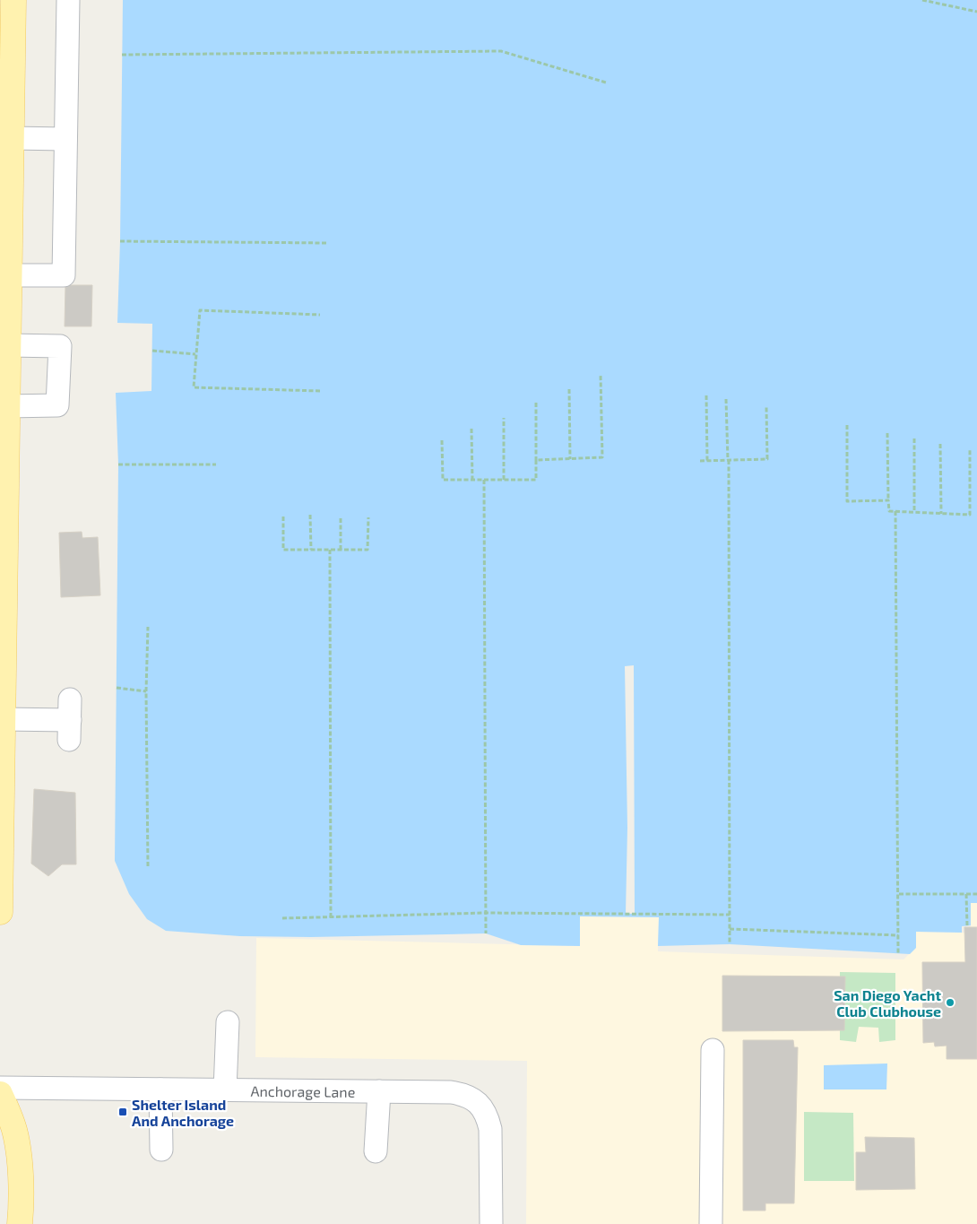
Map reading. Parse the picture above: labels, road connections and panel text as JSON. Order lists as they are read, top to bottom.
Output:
{
  "streets": {
    "street": ["Anchorage Lane"]
  },
  "places": {
    "other": ["San Diego Yacht Club Clubhouse"],
    "transit": ["Shelter Island And Anchorage"]
  }
}
